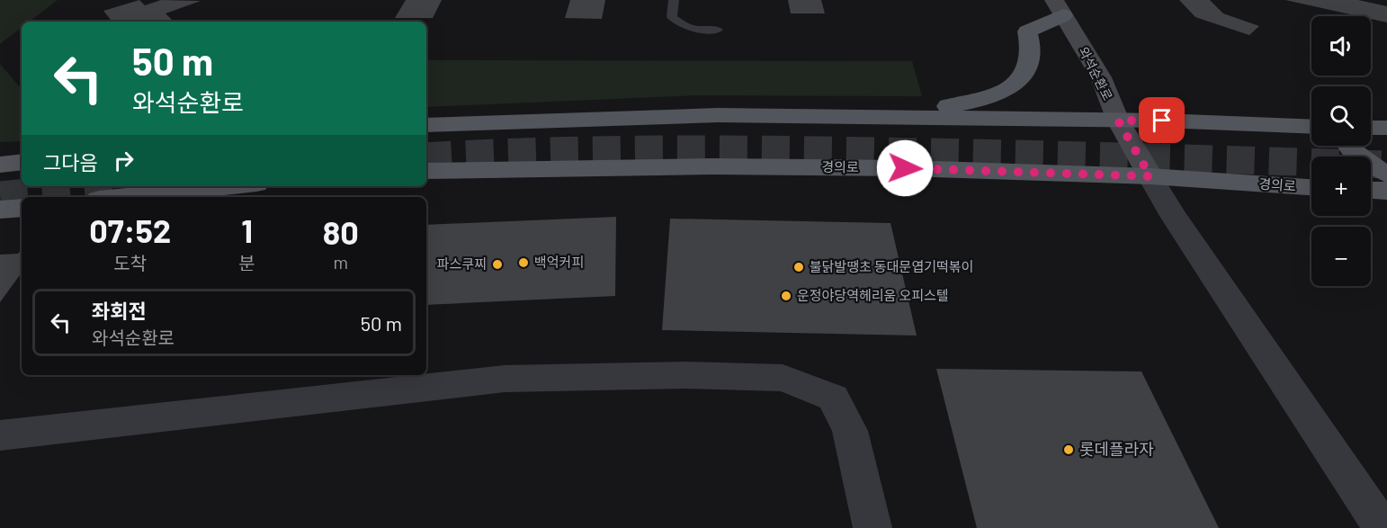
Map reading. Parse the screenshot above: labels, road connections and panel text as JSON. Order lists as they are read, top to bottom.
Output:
{
  "streets": {
    "main road": ["경의로"],
    "street": ["와석순환로"]
  },
  "crossings": [
    ["와석순환로", "경의로"]
  ],
  "places": [
    "백억커피",
    "파스쿠찌",
    "불닭발땡초 동대문엽기떡볶이",
    "운정야당역헤리움 오피스텔",
    "롯데플라자"
  ],
  "page": {
    "map_buttons": ["+", "−"],
    "turn": ["50 m", "와석순환로"],
    "then": "그다음",
    "eta": [
      "07:52",
      "도착",
      "1",
      "분",
      "80",
      "m"
    ],
    "list": [
      {
        "name": "좌회전",
        "note": "와석순환로",
        "value": "50 m"
      }
    ]
  }
}
